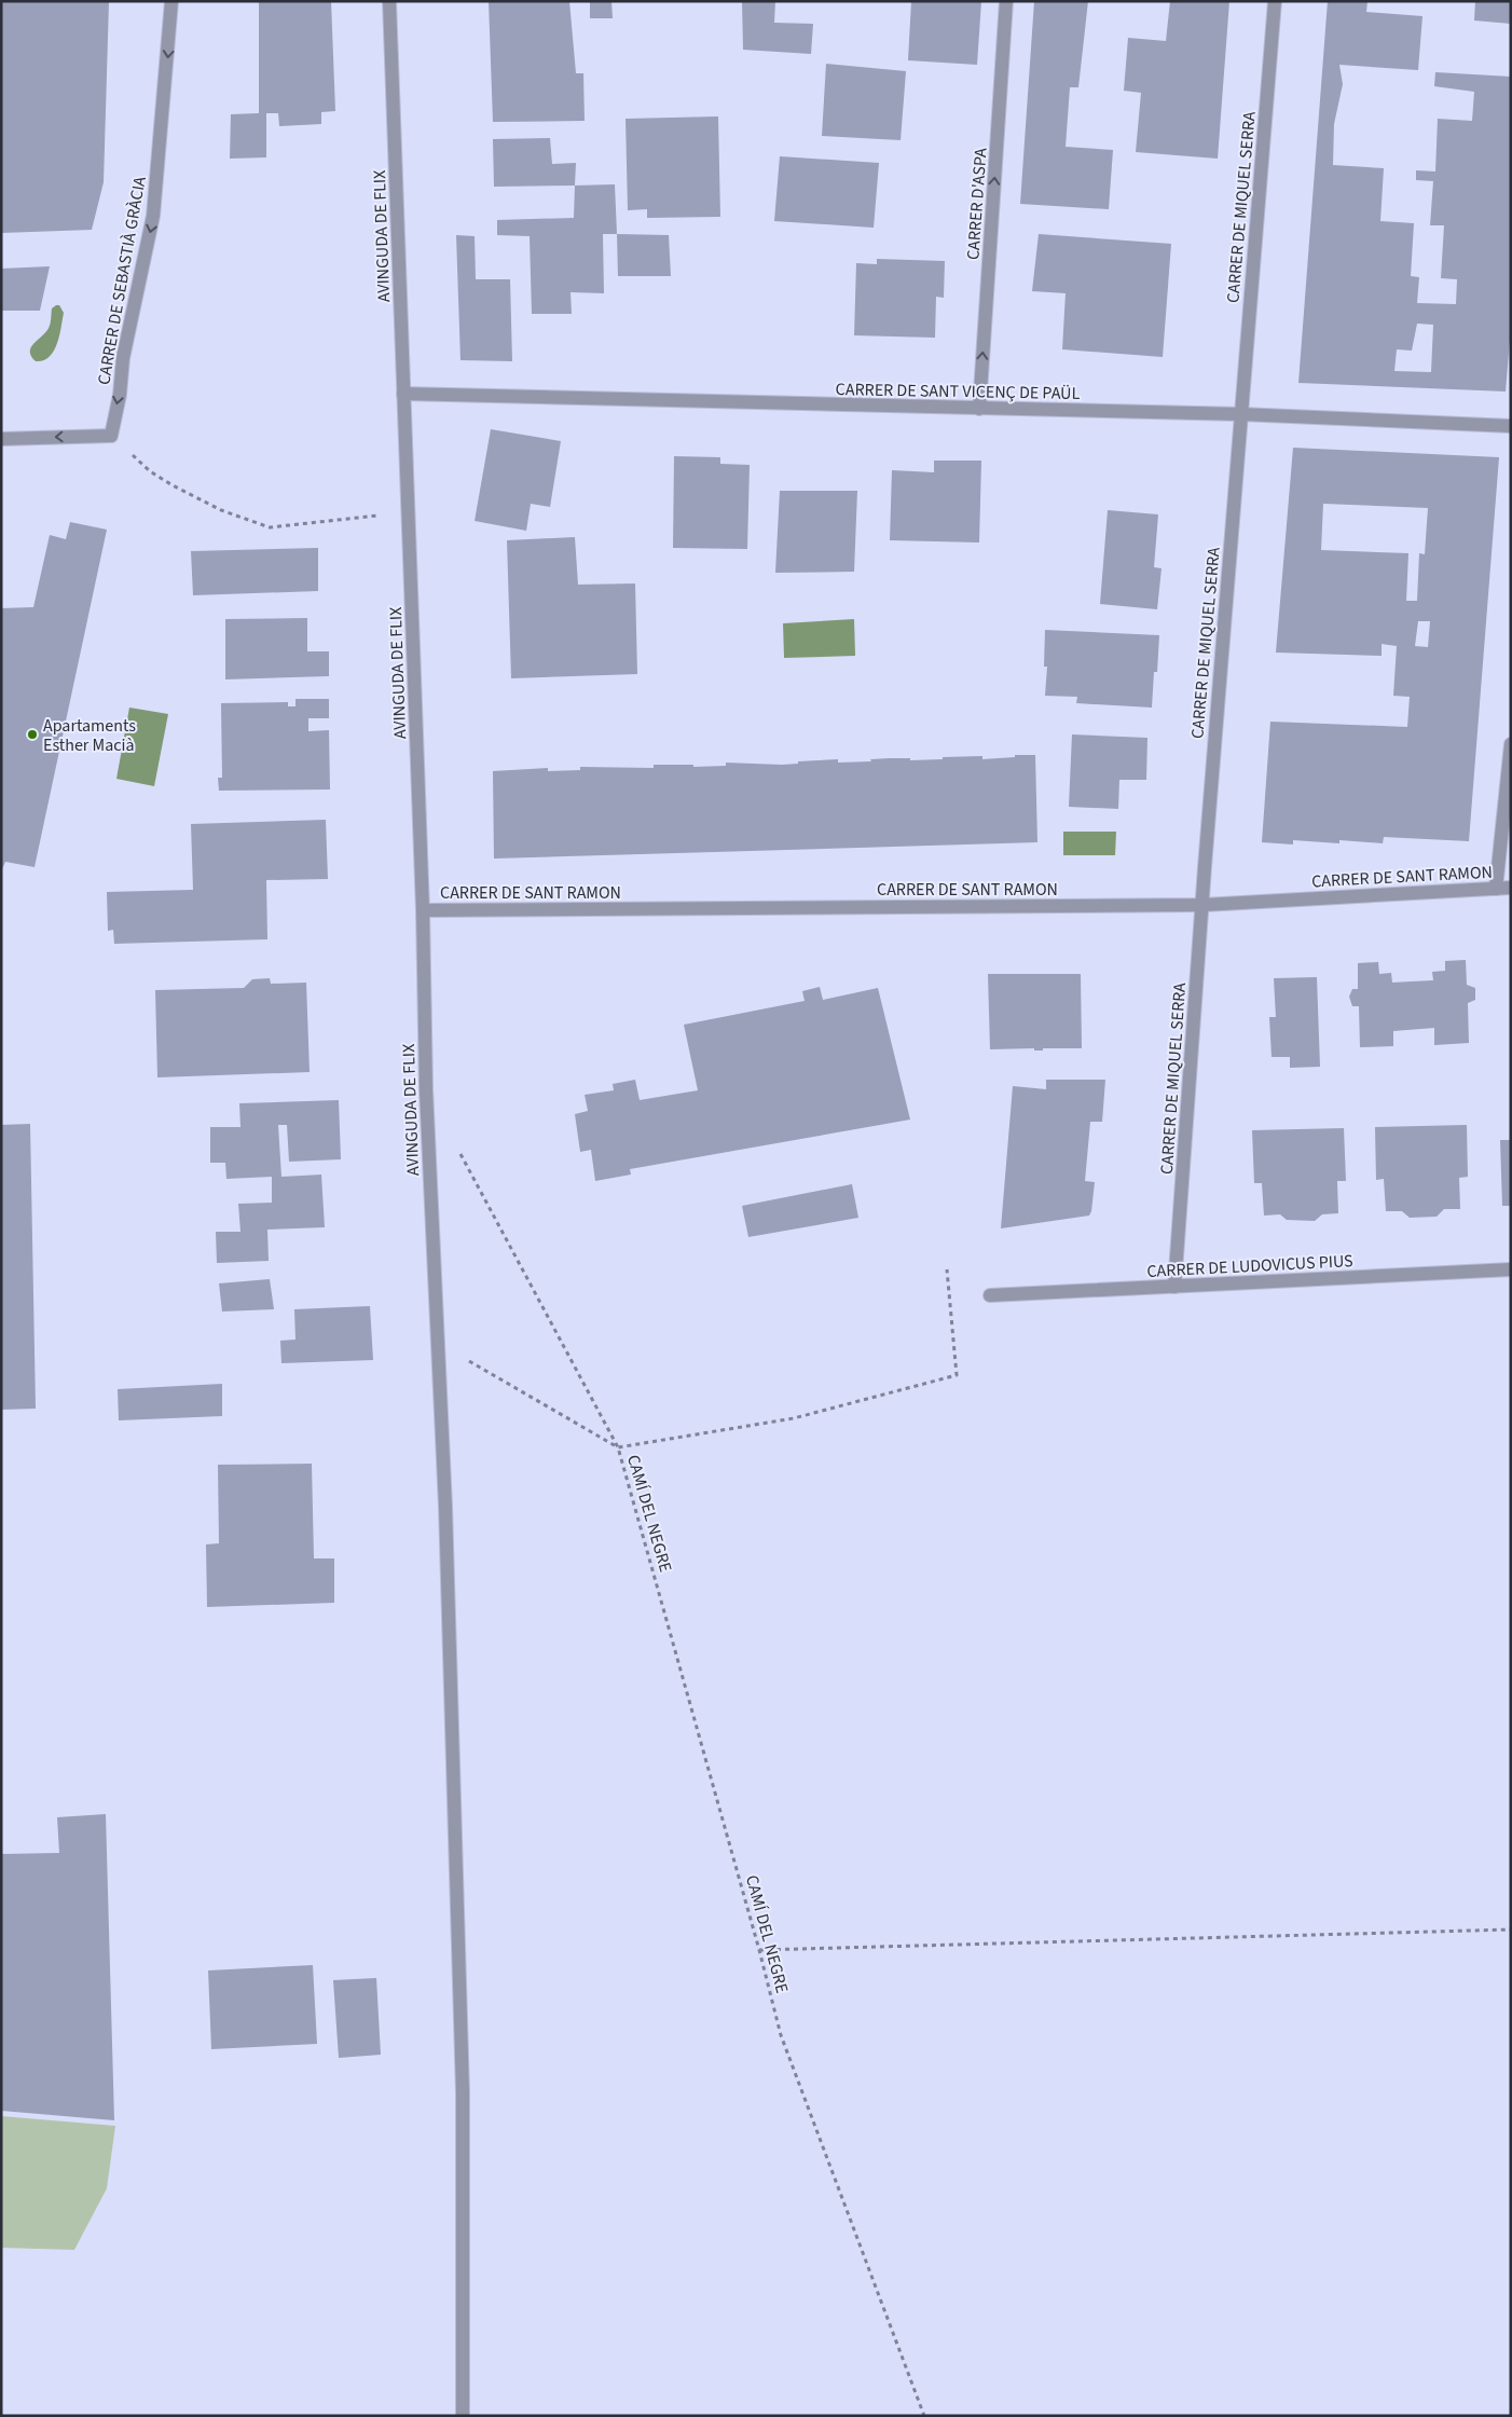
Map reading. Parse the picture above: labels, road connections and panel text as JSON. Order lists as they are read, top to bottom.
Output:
{
  "streets": {
    "street": [
      "CARRER D'ASPA",
      "CARRER DE MIQUEL SERRA",
      "AVINGUDA DE FLIX",
      "CARRER DE SEBASTIÀ GRÀCIA",
      "CARRER DE SANT VICENÇ DE PAÜL",
      "CARRER DE SANT RAMON",
      "CARRER DE LUDOVICUS PIUS"
    ],
    "path": ["CAMÍ DEL NEGRE"]
  },
  "crossings": [
    ["CARRER D'ASPA", "CARRER DE SANT VICENÇ DE PAÜL"],
    ["CARRER DE MIQUEL SERRA", "CARRER DE SANT VICENÇ DE PAÜL"],
    ["CARRER DE MIQUEL SERRA", "CARRER DE SANT RAMON"],
    ["CARRER DE MIQUEL SERRA", "CARRER DE LUDOVICUS PIUS"],
    ["AVINGUDA DE FLIX", "CARRER DE SANT VICENÇ DE PAÜL"],
    ["AVINGUDA DE FLIX", "CARRER DE SANT RAMON"],
    ["AVINGUDA DE FLIX", "CAMÍ DEL NEGRE"]
  ],
  "one_way": ["CARRER D'ASPA", "CARRER DE SEBASTIÀ GRÀCIA"],
  "places": ["Apartaments Esther Macià"]
}
